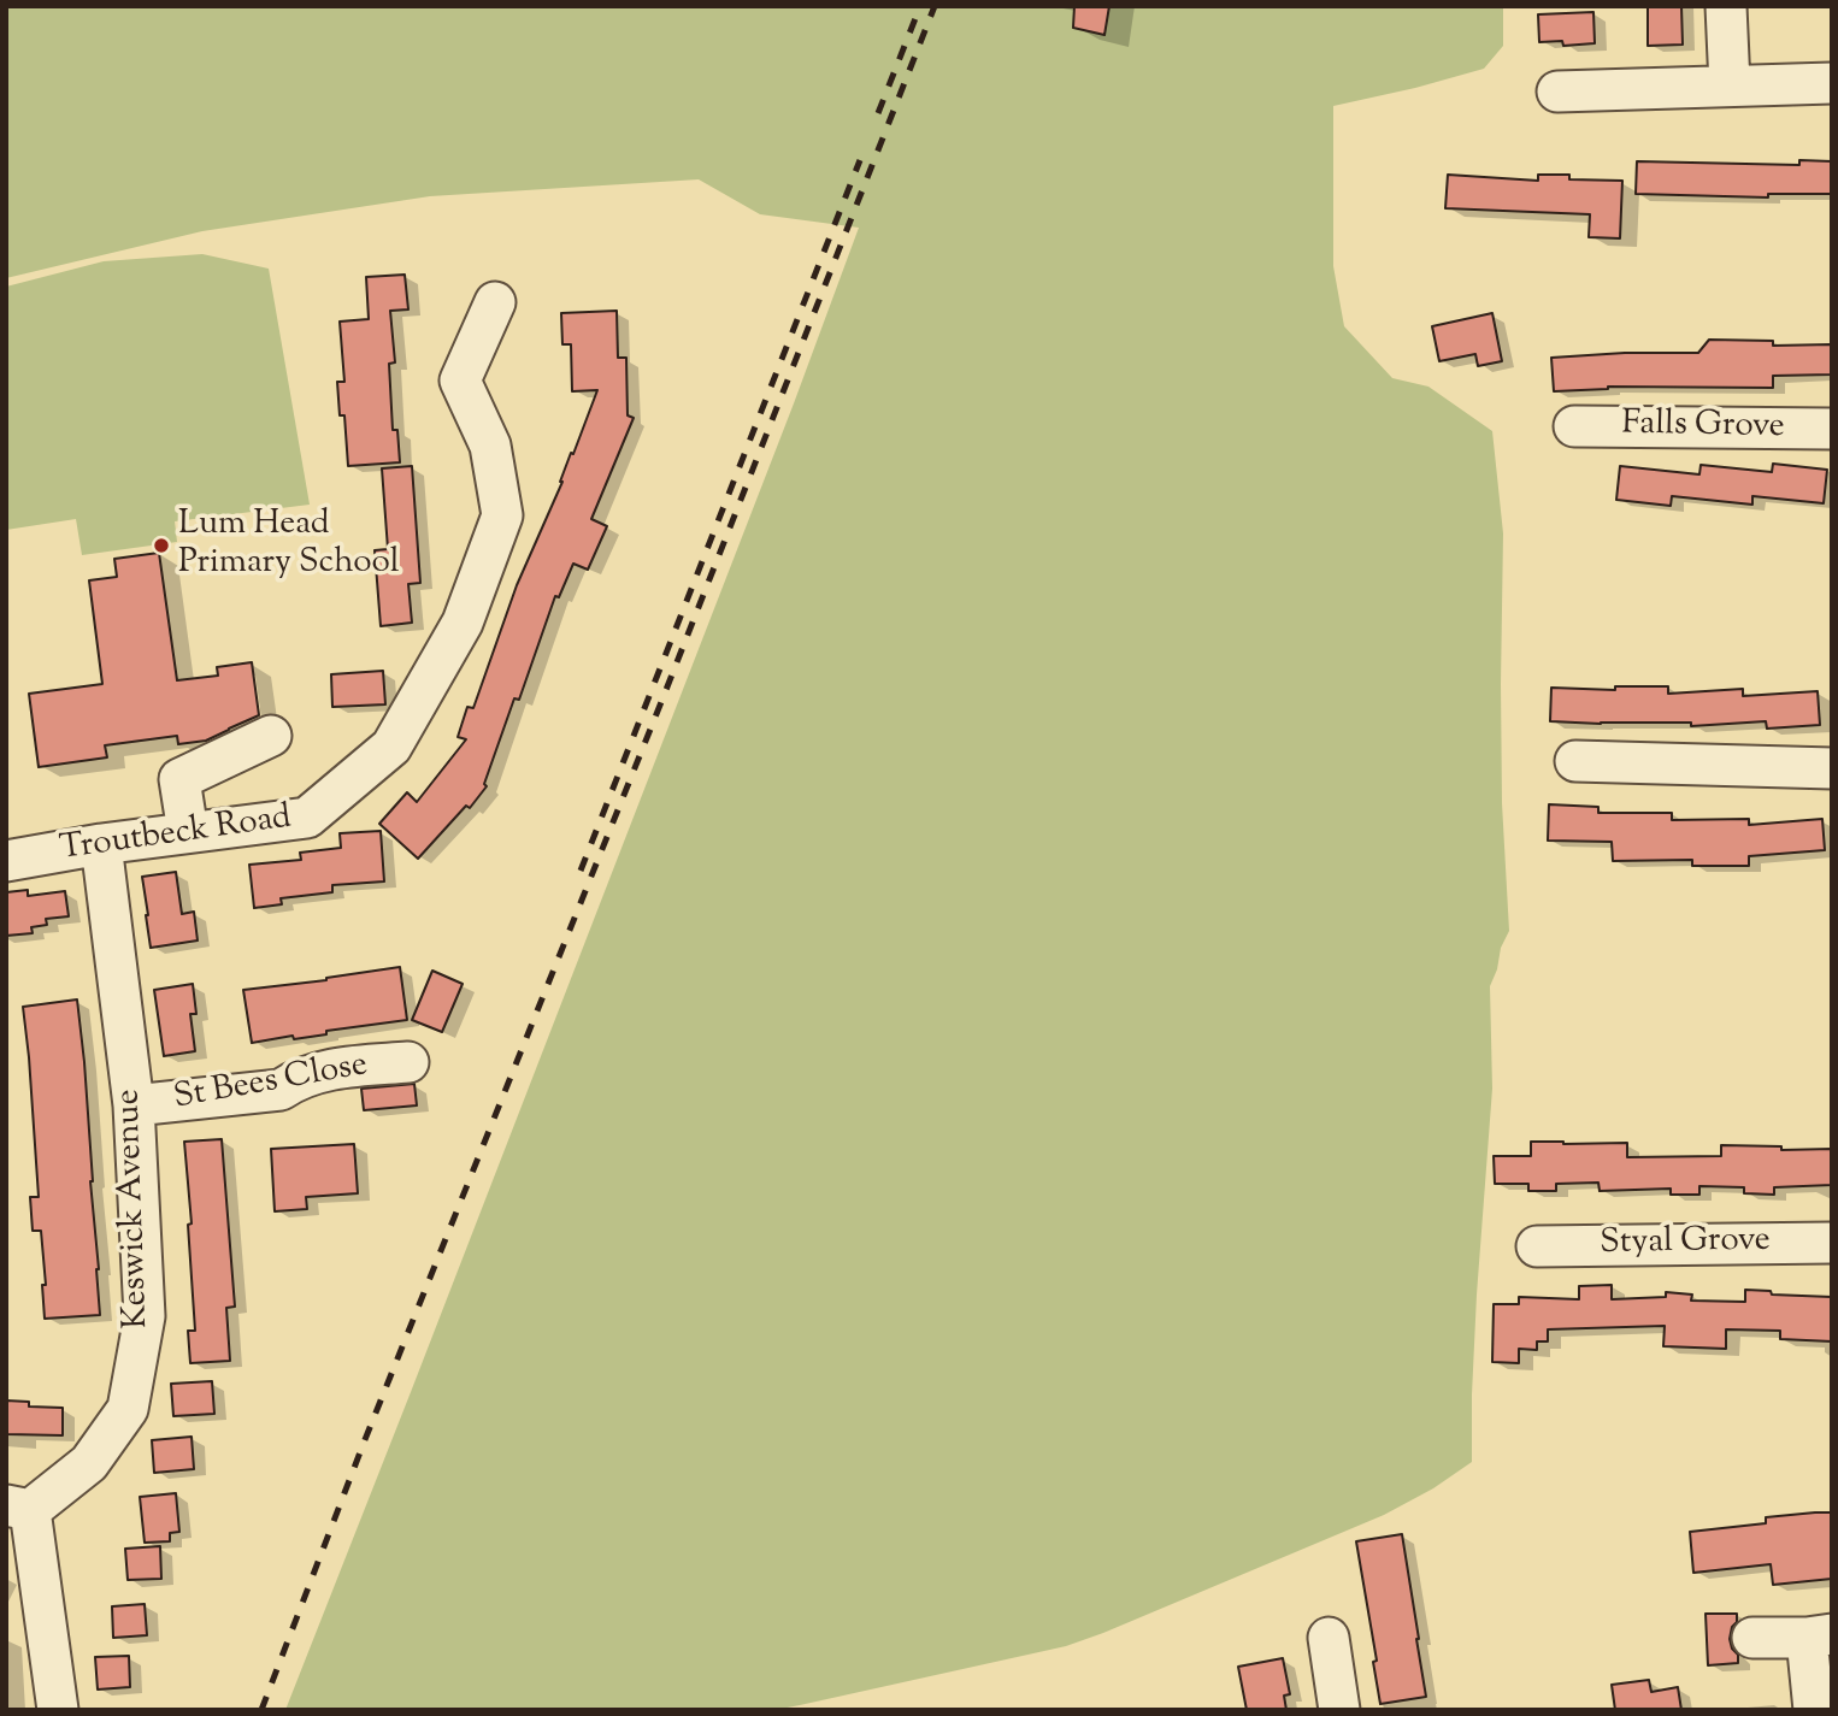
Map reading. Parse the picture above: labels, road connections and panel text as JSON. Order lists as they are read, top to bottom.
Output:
{
  "streets": {
    "street": [
      "Falls Grove",
      "Troutbeck Road",
      "St Bees Close",
      "Keswick Avenue",
      "Styal Grove"
    ]
  },
  "crossings": [
    ["Troutbeck Road", "Keswick Avenue"],
    ["St Bees Close", "Keswick Avenue"]
  ],
  "places": ["Lum Head Primary School"]
}
